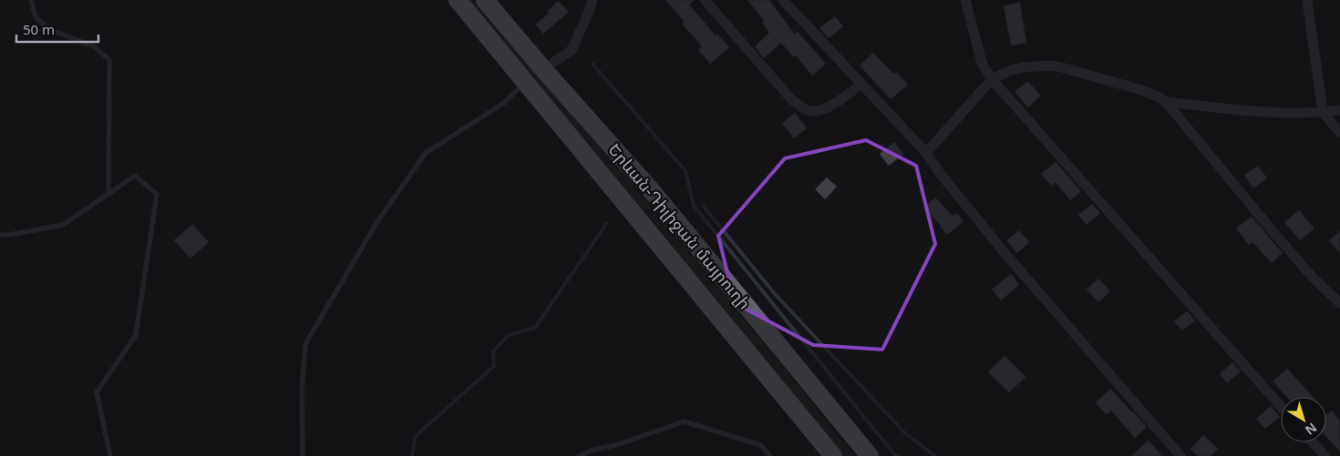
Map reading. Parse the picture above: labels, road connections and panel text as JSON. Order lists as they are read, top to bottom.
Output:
{
  "streets": {
    "highway": ["Երևան-Դիլիջան մայրուղի"]
  },
  "scale_bar": "50 m",
  "north": "bottom right"
}
